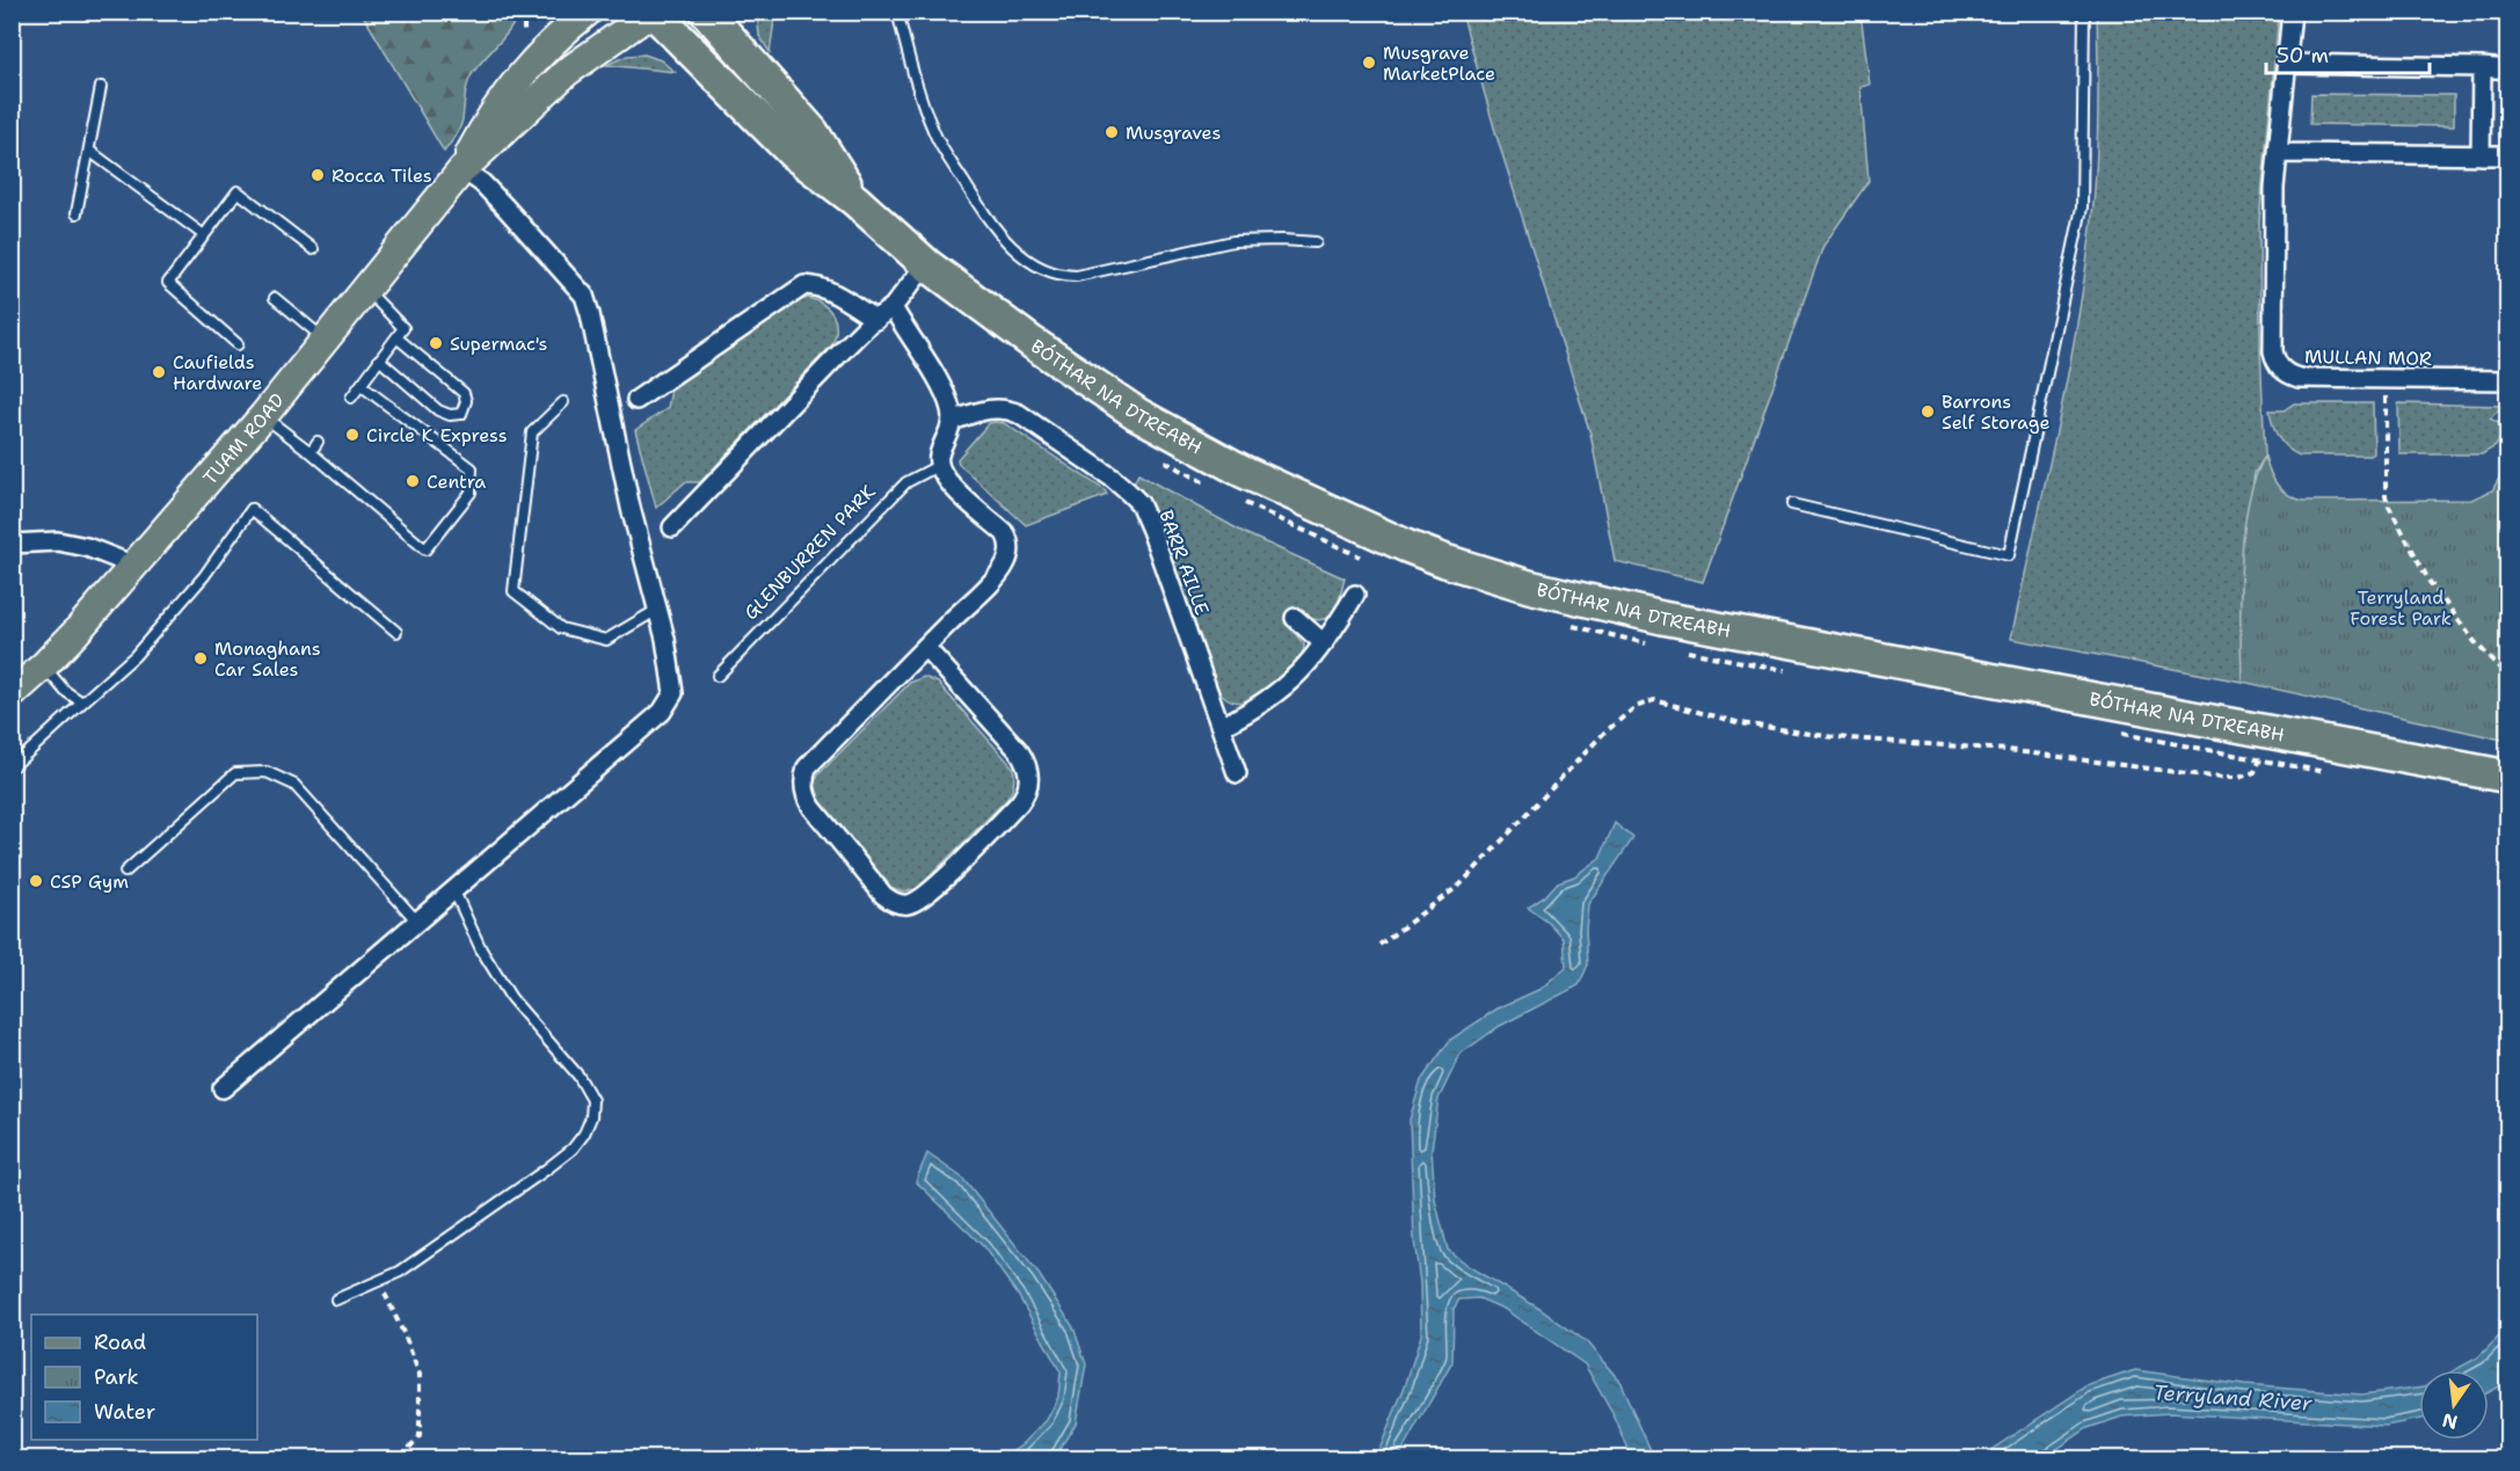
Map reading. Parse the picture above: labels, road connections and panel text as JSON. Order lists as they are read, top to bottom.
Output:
{
  "streets": {
    "highway": ["BÓTHAR NA DTREABH"],
    "main road": ["TUAM ROAD"],
    "street": ["MULLAN MOR", "BARR AILLE"],
    "lane": ["GLENBURREN PARK"]
  },
  "crossings": [
    ["BÓTHAR NA DTREABH", "TUAM ROAD"]
  ],
  "water": ["Terryland River"],
  "parks": ["Terryland Forest Park"],
  "places": [
    "Musgrave MarketPlace",
    "Musgraves",
    "Rocca Tiles",
    "Supermac's",
    "Caufields Hardware",
    "Barrons Self Storage",
    "Circle K Express",
    "Centra",
    "Monaghans Car Sales",
    "CSP Gym"
  ],
  "legend": ["Road", "Park", "Water"],
  "scale_bar": "50 m",
  "north": "bottom"
}
